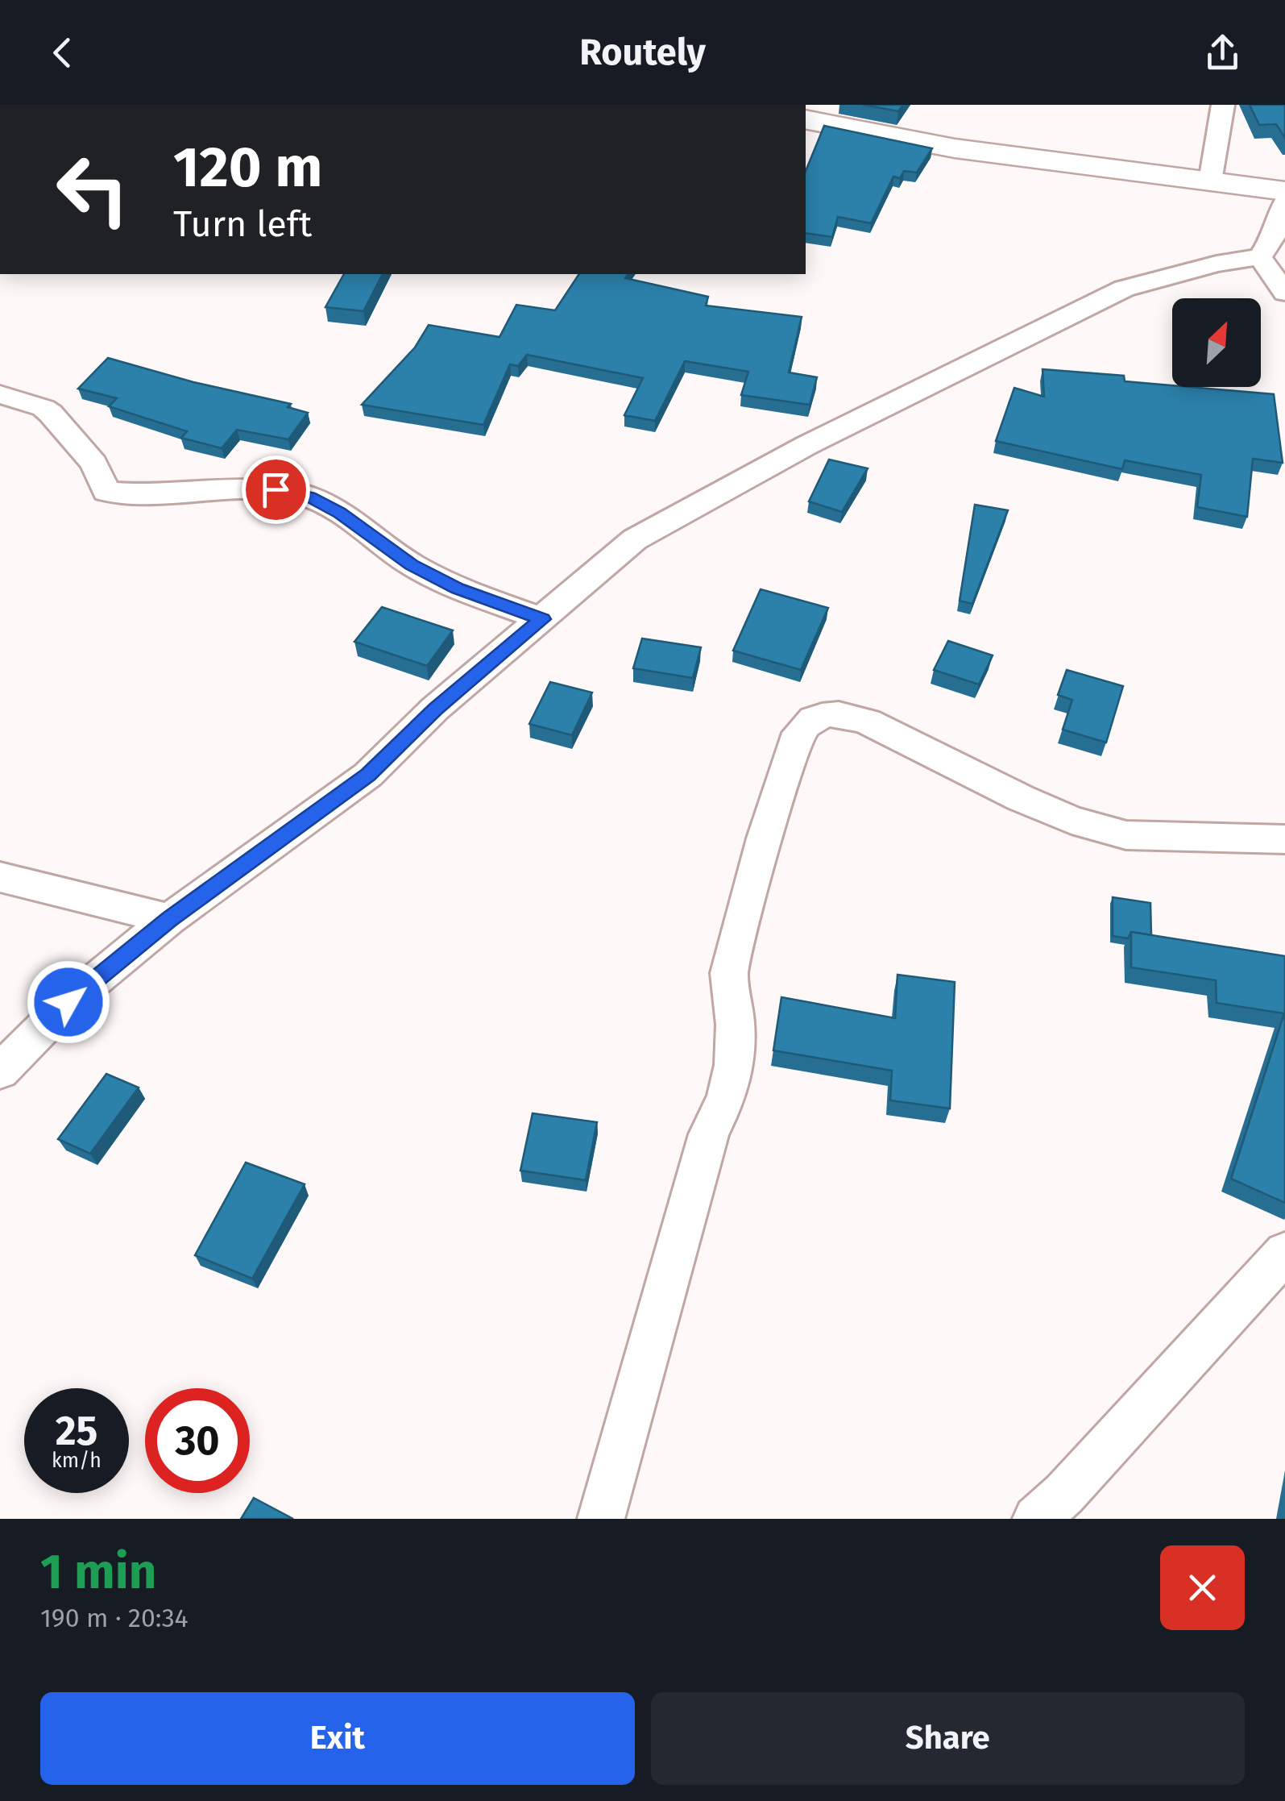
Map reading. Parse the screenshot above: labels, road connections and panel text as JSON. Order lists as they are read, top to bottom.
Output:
{
  "north": "top right",
  "page": {
    "header": "Routely",
    "turn": ["120 m", "Turn left"],
    "speed": "25 km/h",
    "limit": "30",
    "heading": ["1 min", "190 m · 20:34"],
    "buttons": ["Exit", "Share"]
  }
}
